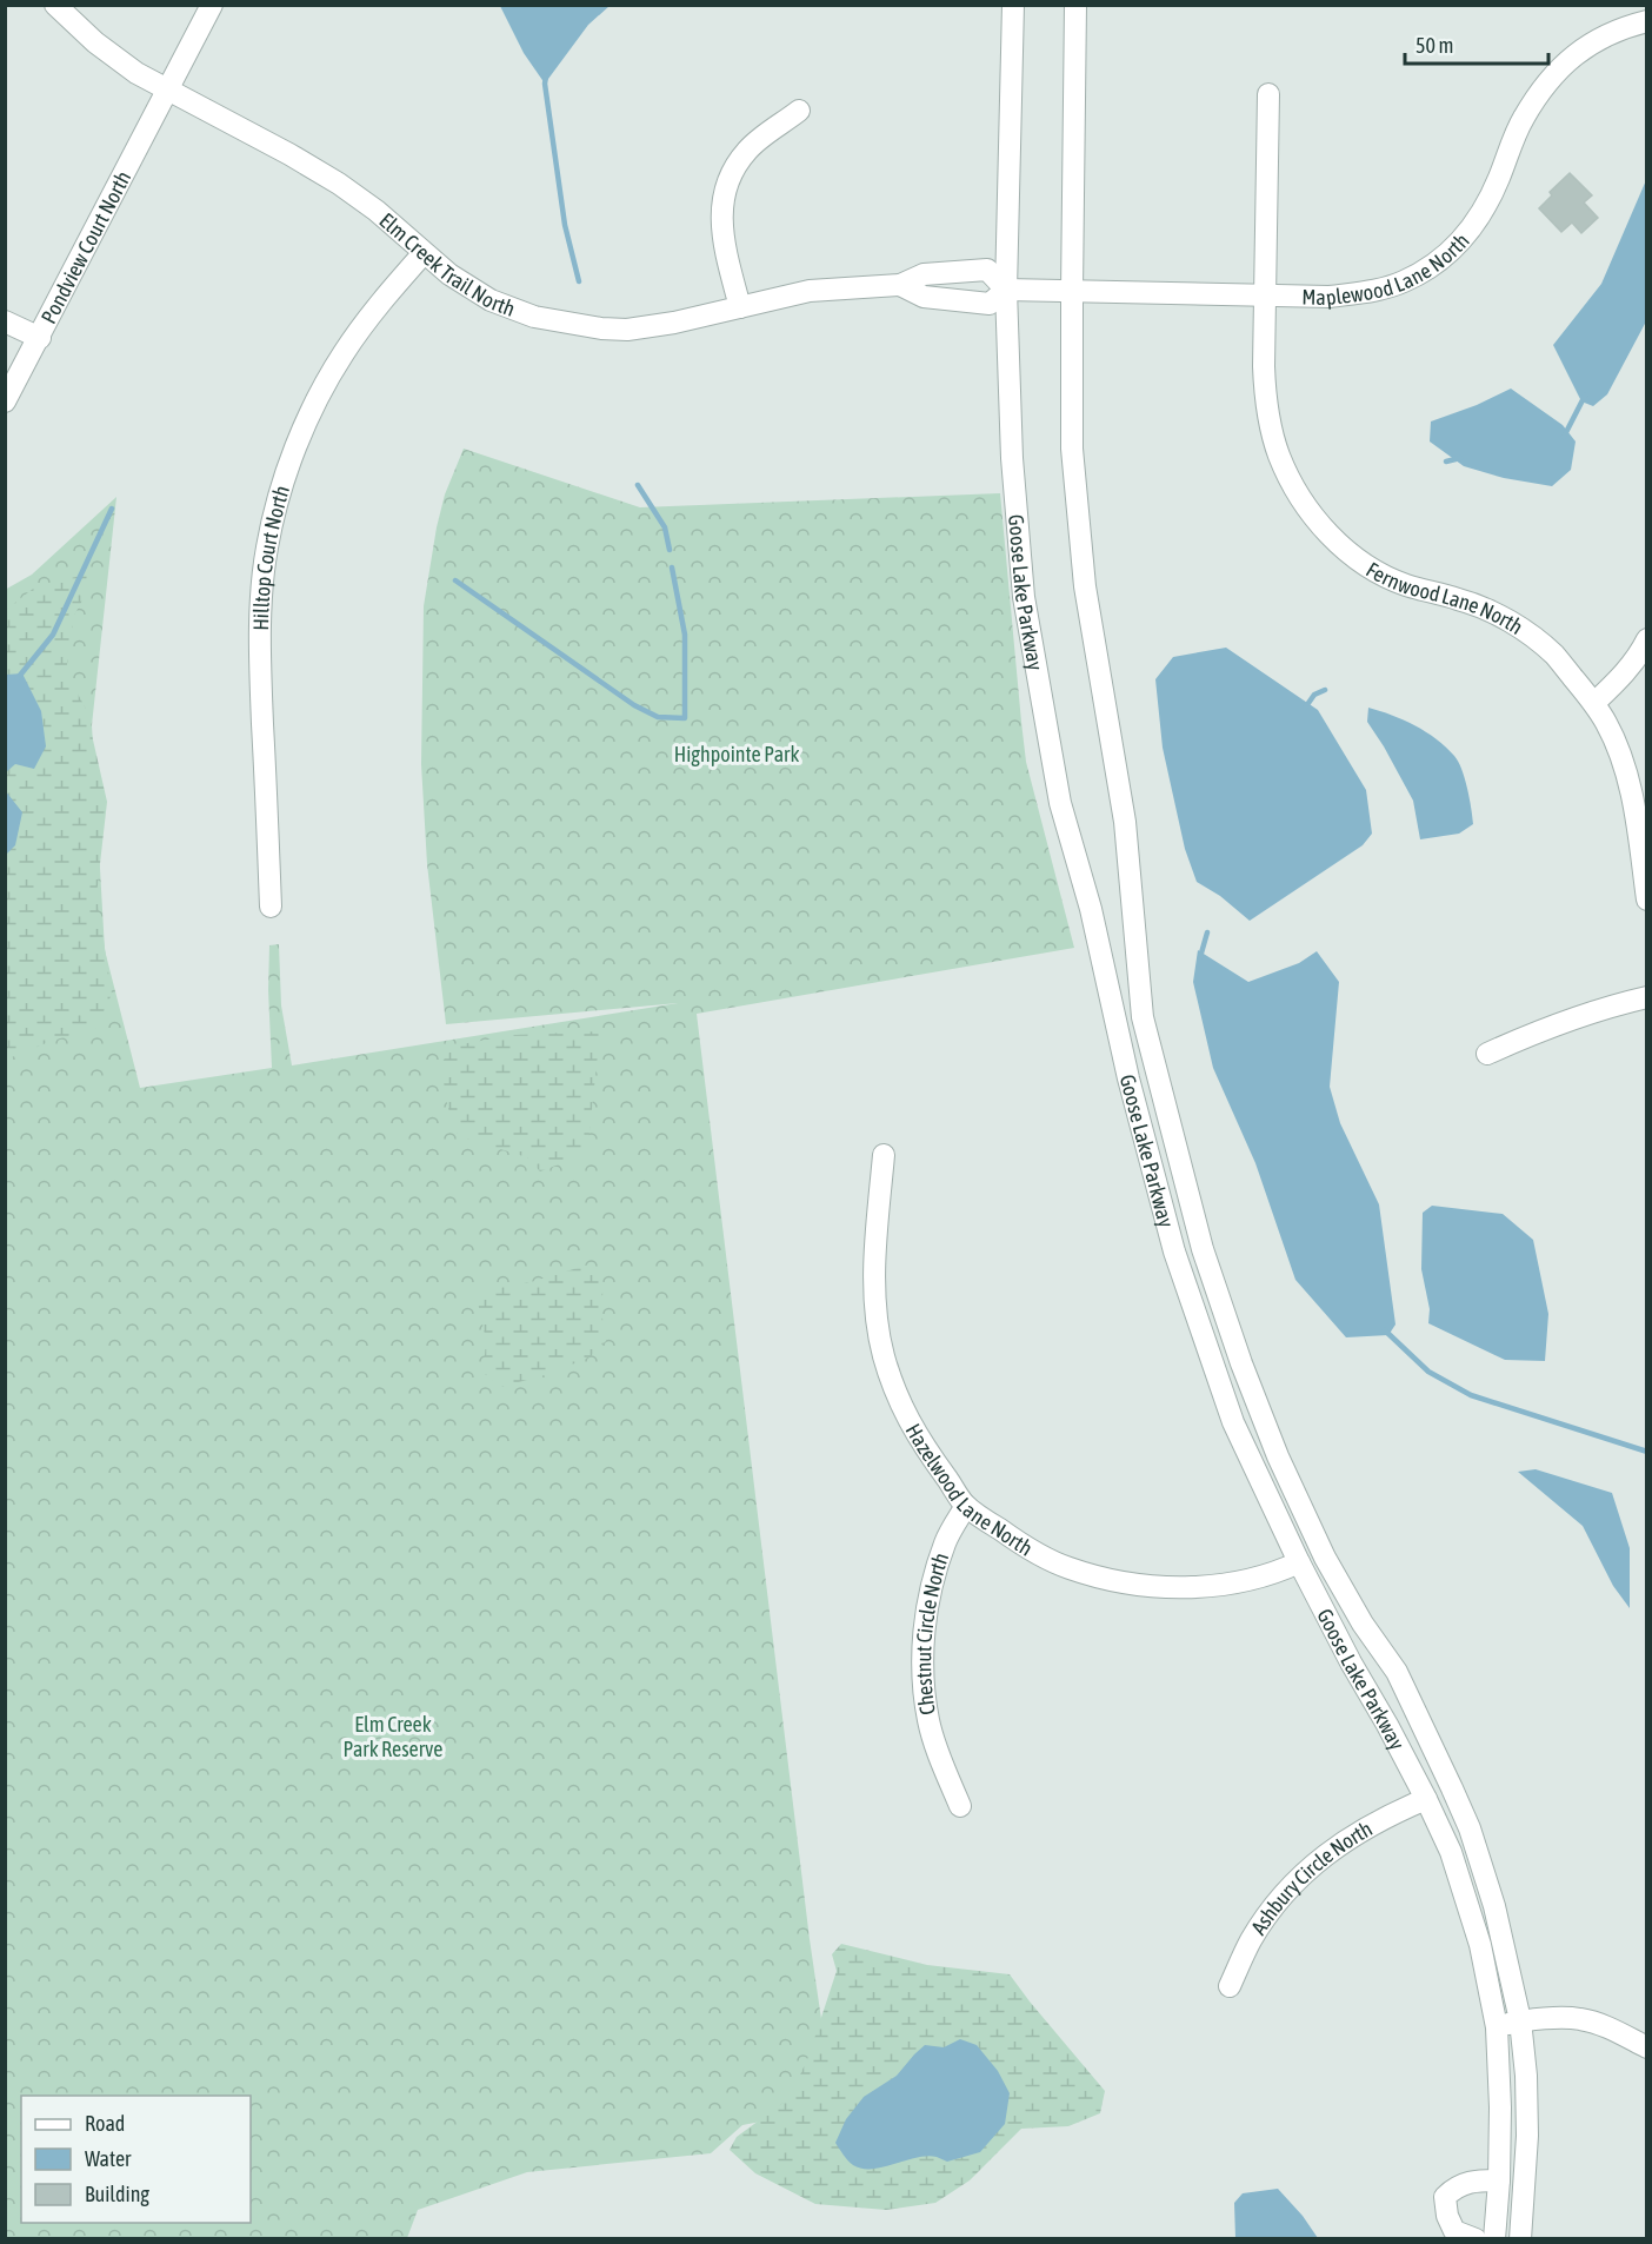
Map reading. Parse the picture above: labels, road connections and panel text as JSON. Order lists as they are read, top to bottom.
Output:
{
  "streets": {
    "street": [
      "Pondview Court North",
      "Elm Creek Trail North",
      "Maplewood Lane North",
      "Hilltop Court North",
      "Goose Lake Parkway",
      "Fernwood Lane North",
      "Hazelwood Lane North",
      "Chestnut Circle North",
      "Ashbury Circle North"
    ]
  },
  "crossings": [
    ["Pondview Court North", "Elm Creek Trail North"],
    ["Elm Creek Trail North", "Maplewood Lane North"],
    ["Elm Creek Trail North", "Hilltop Court North"],
    ["Elm Creek Trail North", "Goose Lake Parkway"],
    ["Maplewood Lane North", "Goose Lake Parkway"],
    ["Maplewood Lane North", "Fernwood Lane North"],
    ["Goose Lake Parkway", "Hazelwood Lane North"],
    ["Goose Lake Parkway", "Ashbury Circle North"],
    ["Hazelwood Lane North", "Chestnut Circle North"]
  ],
  "parks": ["Highpointe Park", "Elm Creek Park Reserve"],
  "legend": ["Road", "Water", "Building"],
  "scale_bar": "50 m"
}
